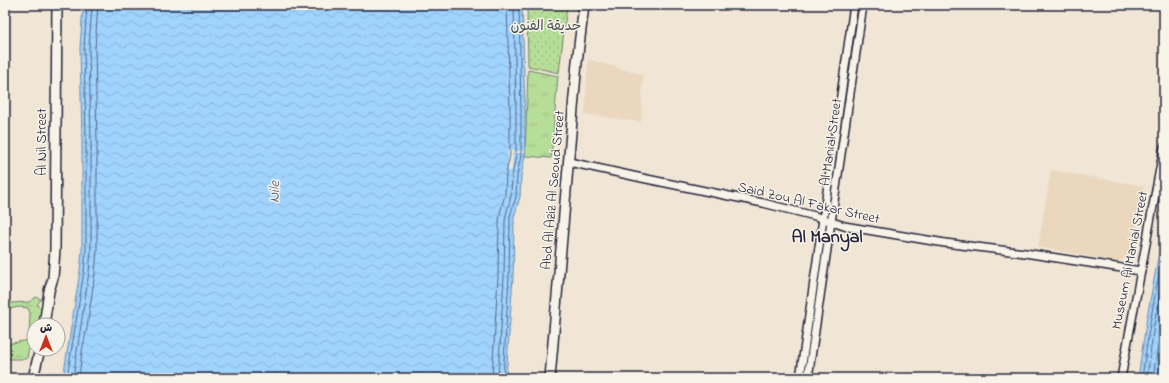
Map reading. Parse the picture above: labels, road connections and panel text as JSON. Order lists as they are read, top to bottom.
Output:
{
  "streets": {
    "main road": ["Al Nil Street", "Abd Al Aziz Al Seoud Street"],
    "street": ["Al Manial Street", "Said Zou Al Fakar Street", "Museum Al Manial Street"]
  },
  "crossings": [
    ["Al Manial Street", "Said Zou Al Fakar Street"],
    ["Abd Al Aziz Al Seoud Street", "Said Zou Al Fakar Street"],
    ["Said Zou Al Fakar Street", "Museum Al Manial Street"]
  ],
  "districts": ["Al Manyal"],
  "water": ["Nile"],
  "parks": ["حديقة الفنون"],
  "north": "top"
}
